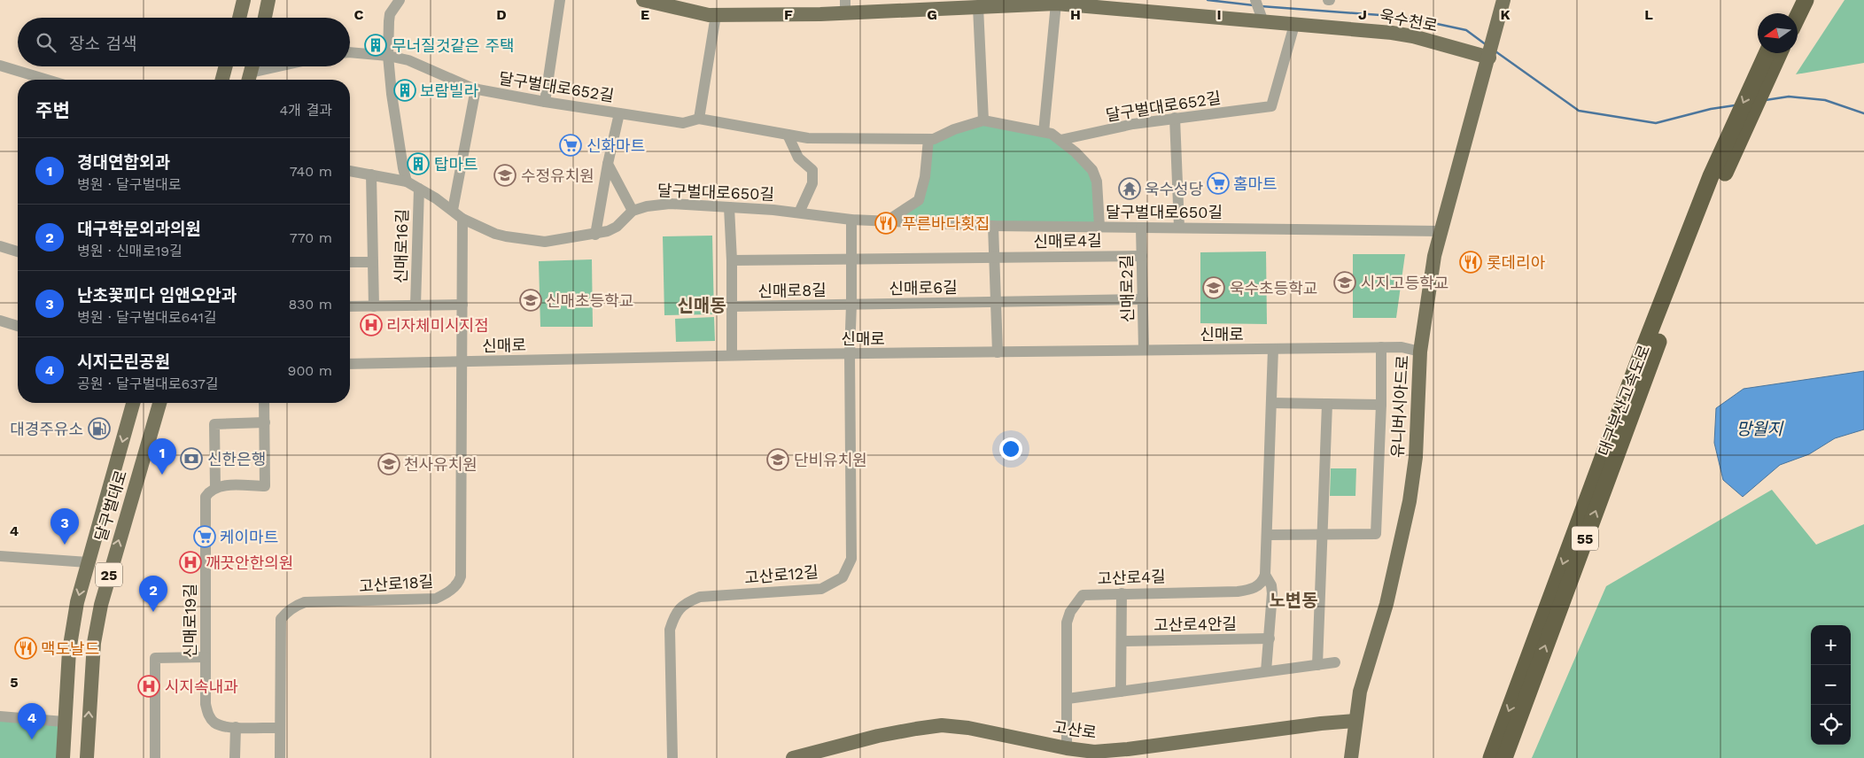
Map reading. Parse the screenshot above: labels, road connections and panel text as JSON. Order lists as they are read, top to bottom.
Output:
{
  "streets": {
    "highway": ["대구부산고속도로", "55"],
    "main road": [
      "욱수천로",
      "유니버시아드로",
      "달구벌대로",
      "25",
      "고산로"
    ],
    "street": [
      "달구벌대로652길",
      "달구벌대로650길",
      "신매로4길",
      "신매로16길",
      "신매로6길",
      "신매로2길",
      "신매로8길",
      "신매로",
      "고산로12길",
      "고산로4길",
      "고산로18길",
      "신매로19길",
      "고산로4안길"
    ]
  },
  "crossings": [
    ["욱수천로", "달구벌대로652길"],
    ["욱수천로", "유니버시아드로"],
    ["달구벌대로652길", "달구벌대로650길"],
    ["달구벌대로650길", "신매로16길"],
    ["달구벌대로650길", "신매로2길"],
    ["달구벌대로650길", "유니버시아드로"],
    ["신매로4길", "신매로6길"],
    ["신매로4길", "신매로2길"],
    ["신매로6길", "신매로8길"],
    ["신매로2길", "신매로"],
    ["신매로", "유니버시아드로"],
    ["신매로", "고산로12길"],
    ["신매로", "고산로18길"],
    ["유니버시아드로", "고산로"],
    ["고산로4길", "고산로"],
    ["고산로18길", "신매로19길"]
  ],
  "districts": ["신매동", "노변동"],
  "water": ["망월지"],
  "places": {
    "building": ["무너질것같은 주택", "보람빌라", "탑마트"],
    "supermarket": ["신화마트", "홈마트", "케이마트"],
    "school or university": [
      "수정유치원",
      "시지고등학교",
      "욱수초등학교",
      "신매초등학교",
      "단비유치원",
      "천사유치원"
    ],
    "temple": ["욱수성당"],
    "restaurant": ["푸른바다횟집", "롯데리아", "맥도날드"],
    "hospital": ["리자체미시지점", "깨끗안한의원", "시지속내과"],
    "fuel station": ["대경주유소"],
    "bank": ["신한은행"]
  },
  "north": "left",
  "page": {
    "search": "장소 검색",
    "heading": ["주변", "4개 결과"],
    "list": [
      {
        "mark": "1",
        "name": "경대연합외과",
        "note": "병원 · 달구벌대로",
        "value": "740 m"
      },
      {
        "mark": "2",
        "name": "대구학문외과의원",
        "note": "병원 · 신매로19길",
        "value": "770 m"
      },
      {
        "mark": "3",
        "name": "난초꽃피다 임앤오안과",
        "note": "병원 · 달구벌대로641길",
        "value": "830 m"
      },
      {
        "mark": "4",
        "name": "시지근린공원",
        "note": "공원 · 달구벌대로637길",
        "value": "900 m"
      }
    ],
    "pins": [
      "1",
      "3",
      "2",
      "4"
    ],
    "map_buttons": ["+", "−"]
  },
  "grid": {
    "columns": [
      "C",
      "D",
      "E",
      "F",
      "G",
      "H",
      "I",
      "J",
      "K",
      "L"
    ],
    "rows": ["4", "5"]
  }
}
